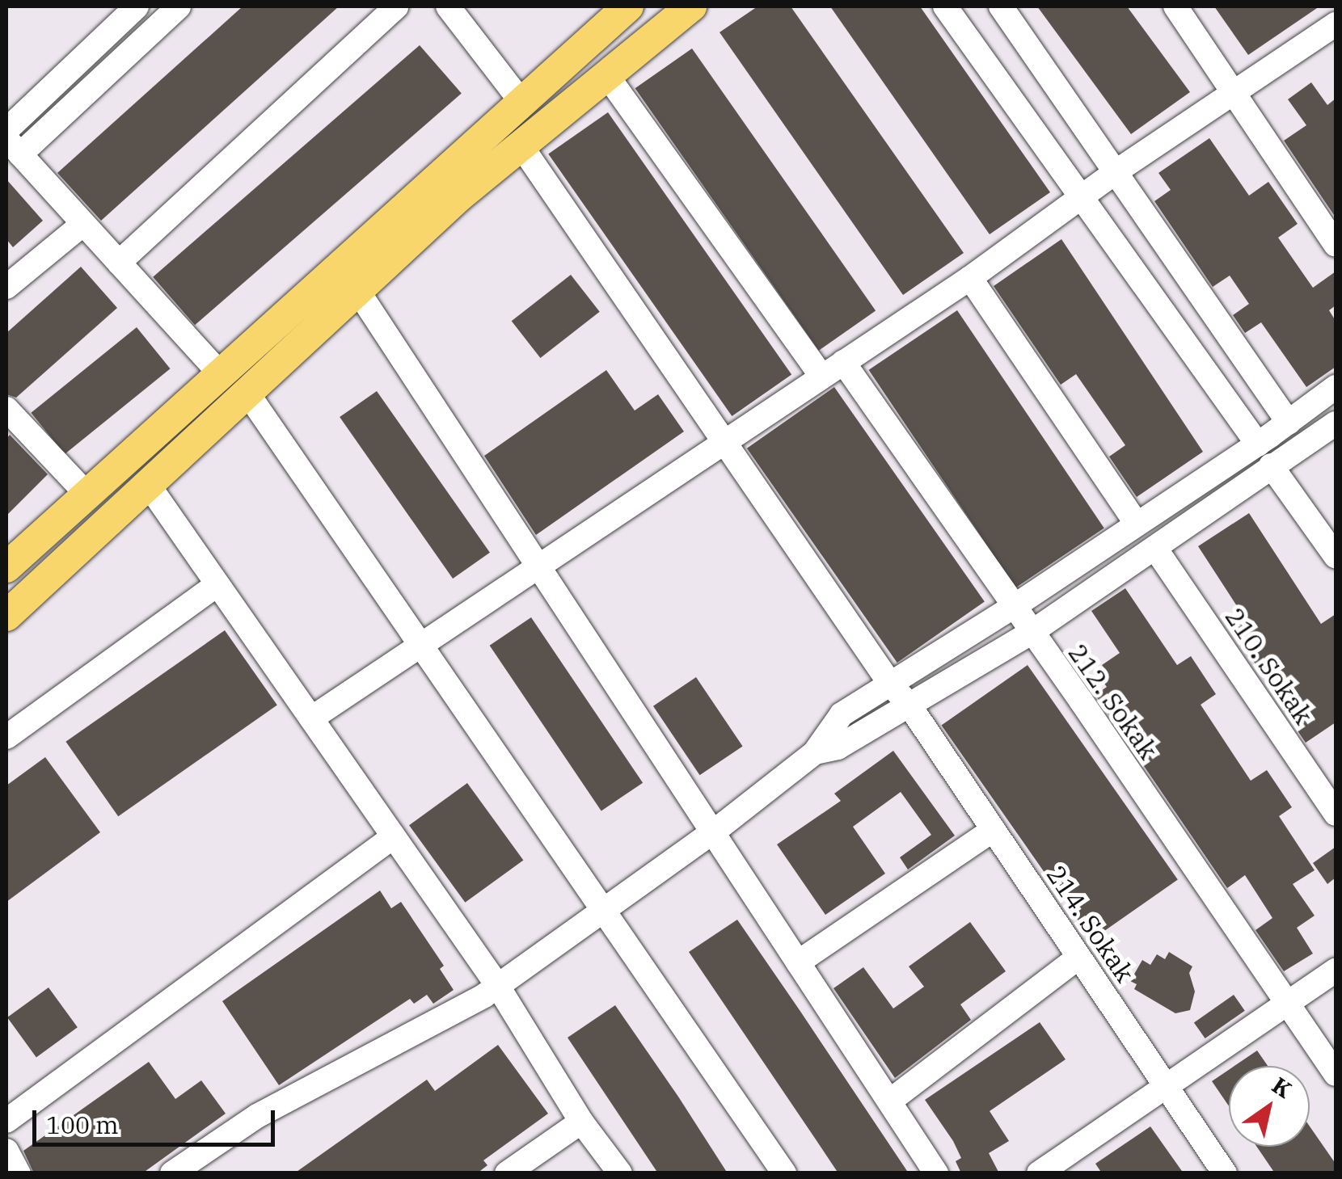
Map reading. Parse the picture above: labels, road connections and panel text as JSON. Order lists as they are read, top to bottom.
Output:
{
  "streets": {
    "street": ["210. Sokak", "212. Sokak", "214. Sokak"]
  },
  "scale_bar": "100 m",
  "north": "top right"
}
